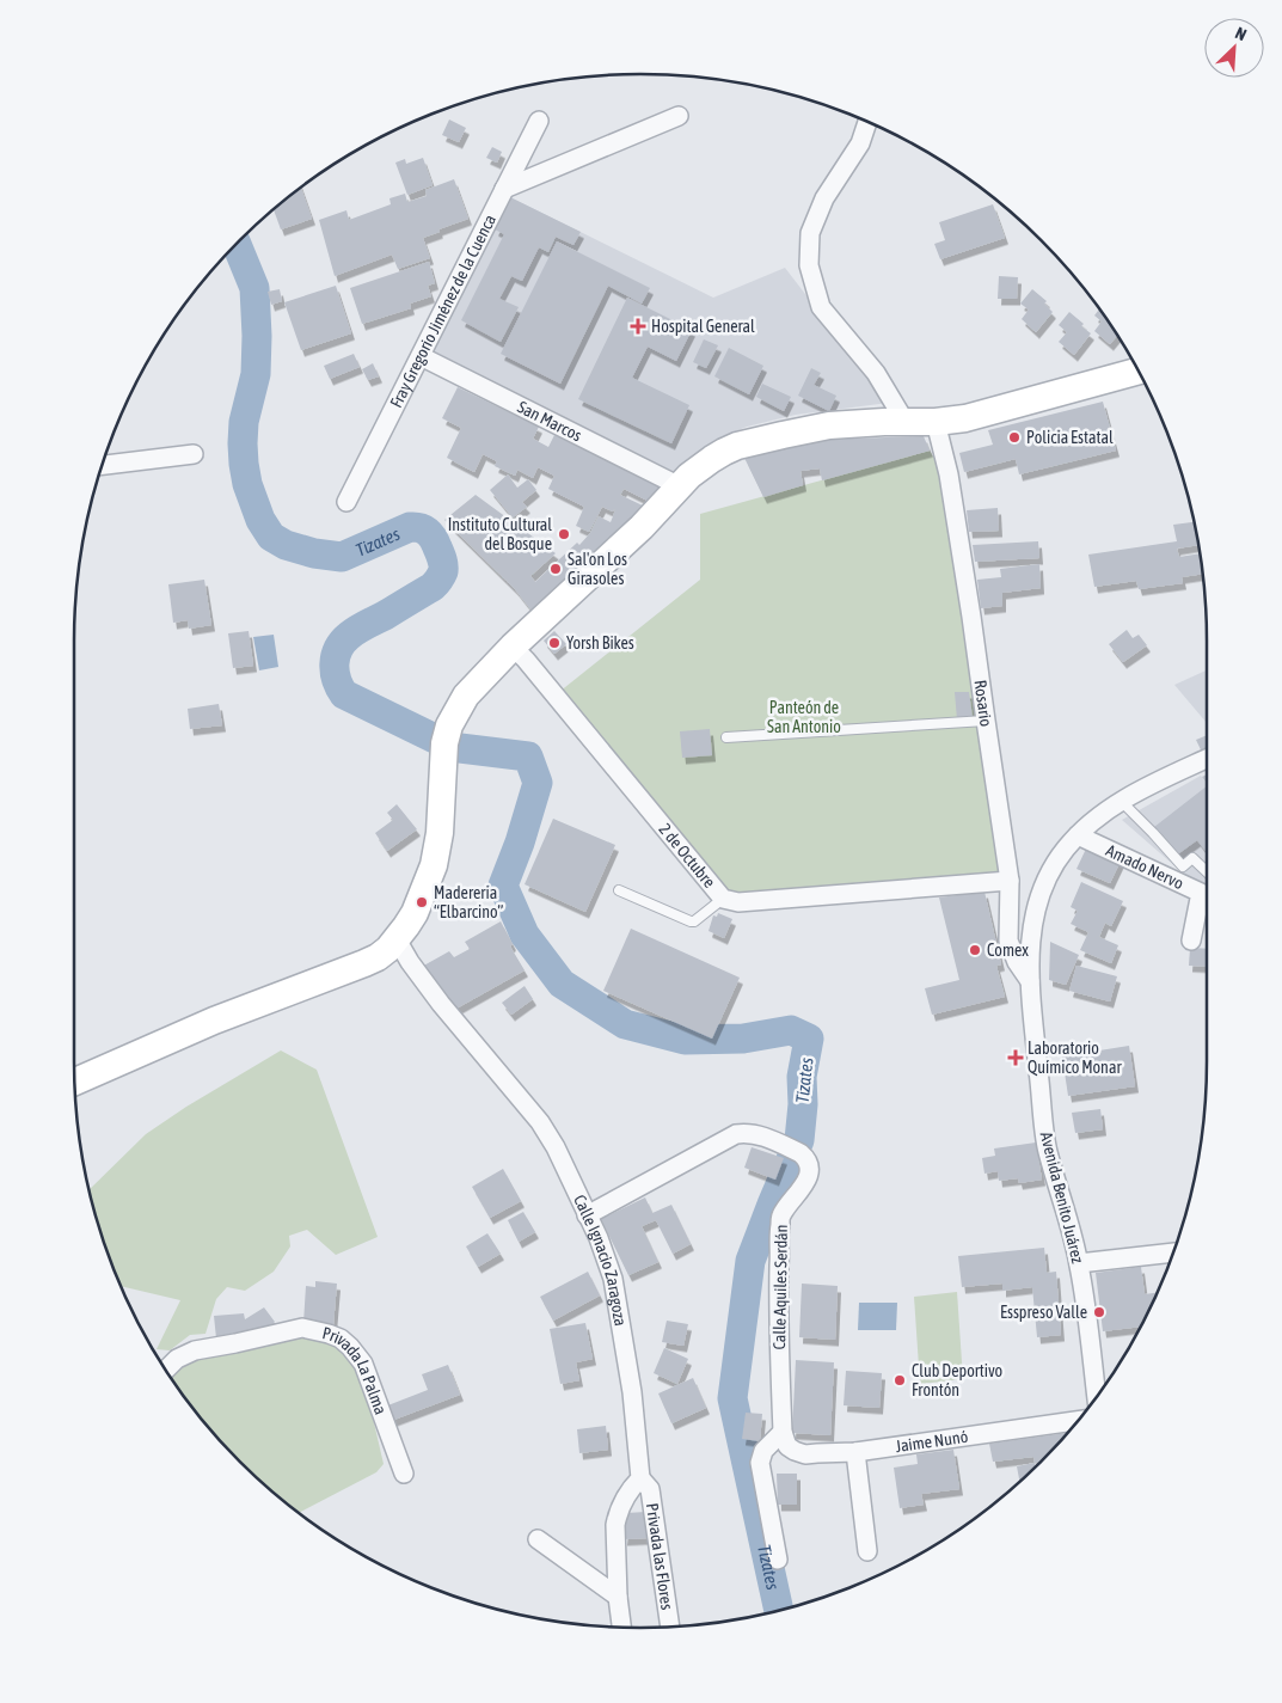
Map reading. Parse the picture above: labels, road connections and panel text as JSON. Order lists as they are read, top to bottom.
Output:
{
  "streets": {
    "street": [
      "Fray Gregorio Jiménez de la Cuenca",
      "San Marcos",
      "Rosario",
      "2 de Octubre",
      "Amado Nervo",
      "Avenida Benito Juárez",
      "Calle Ignacio Zaragoza",
      "Calle Aquiles Serdán",
      "Privada La Palma",
      "Jaime Nunó",
      "Privada las Flores"
    ]
  },
  "crossings": [
    ["Fray Gregorio Jiménez de la Cuenca", "San Marcos"],
    ["Rosario", "2 de Octubre"],
    ["Rosario", "Avenida Benito Juárez"],
    ["Amado Nervo", "Avenida Benito Juárez"],
    ["Calle Ignacio Zaragoza", "Calle Aquiles Serdán"],
    ["Calle Ignacio Zaragoza", "Privada las Flores"],
    ["Calle Aquiles Serdán", "Jaime Nunó"]
  ],
  "water": ["Tizates"],
  "parks": ["Panteón de San Antonio"],
  "places": {
    "health": ["Hospital General", "Laboratorio Químico Monar"],
    "other": [
      "Policia Estatal",
      "Instituto Cultural del Bosque",
      "Sal'on Los Girasoles",
      "Yorsh Bikes",
      "Madereria “Elbarcino”",
      "Comex",
      "Esspreso Valle",
      "Club Deportivo Frontón"
    ]
  },
  "north": "top right"
}
